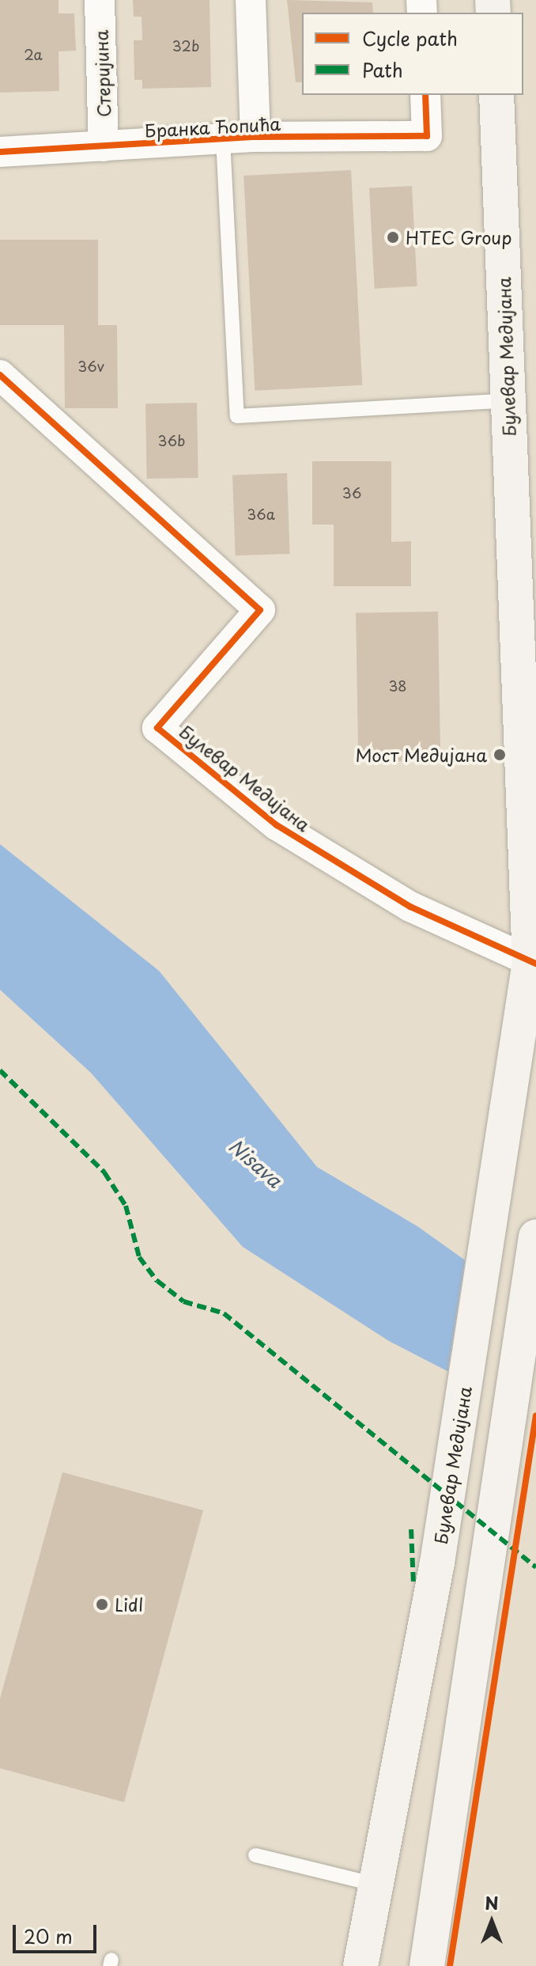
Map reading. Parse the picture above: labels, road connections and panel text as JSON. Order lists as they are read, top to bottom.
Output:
{
  "streets": {
    "main road": ["Булевар Медијана"],
    "street": ["Стеријина", "Бранка Ћопића"]
  },
  "crossings": [
    ["Стеријина", "Бранка Ћопића"]
  ],
  "water": ["Nisava"],
  "places": ["HTEC Group", "Мост Медијана", "Lidl"],
  "house_numbers": [
    "32b",
    "2a",
    "36v",
    "36b",
    "36",
    "36a",
    "38"
  ],
  "legend": ["Cycle path", "Path"],
  "scale_bar": "20 m",
  "north": "top"
}
